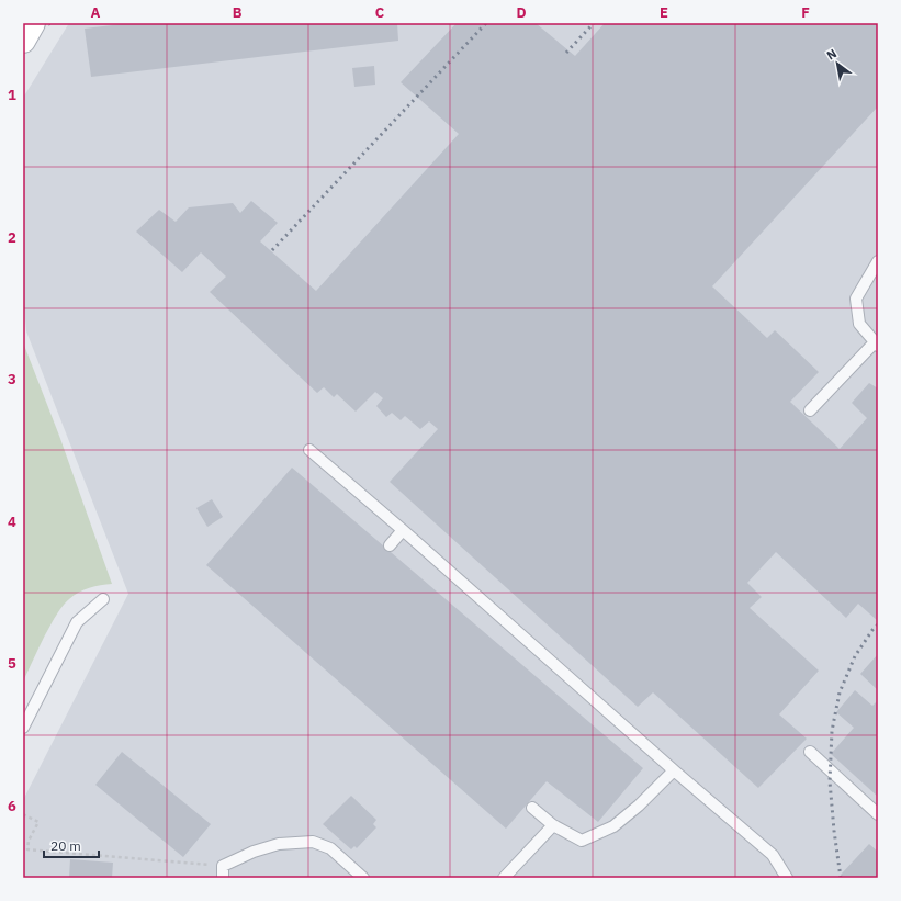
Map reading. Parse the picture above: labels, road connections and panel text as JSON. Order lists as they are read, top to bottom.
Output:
{
  "scale_bar": "20 m",
  "north": "top left",
  "grid": {
    "columns": [
      "A",
      "B",
      "C",
      "D",
      "E",
      "F"
    ],
    "rows": [
      "1",
      "2",
      "3",
      "4",
      "5",
      "6"
    ]
  }
}
